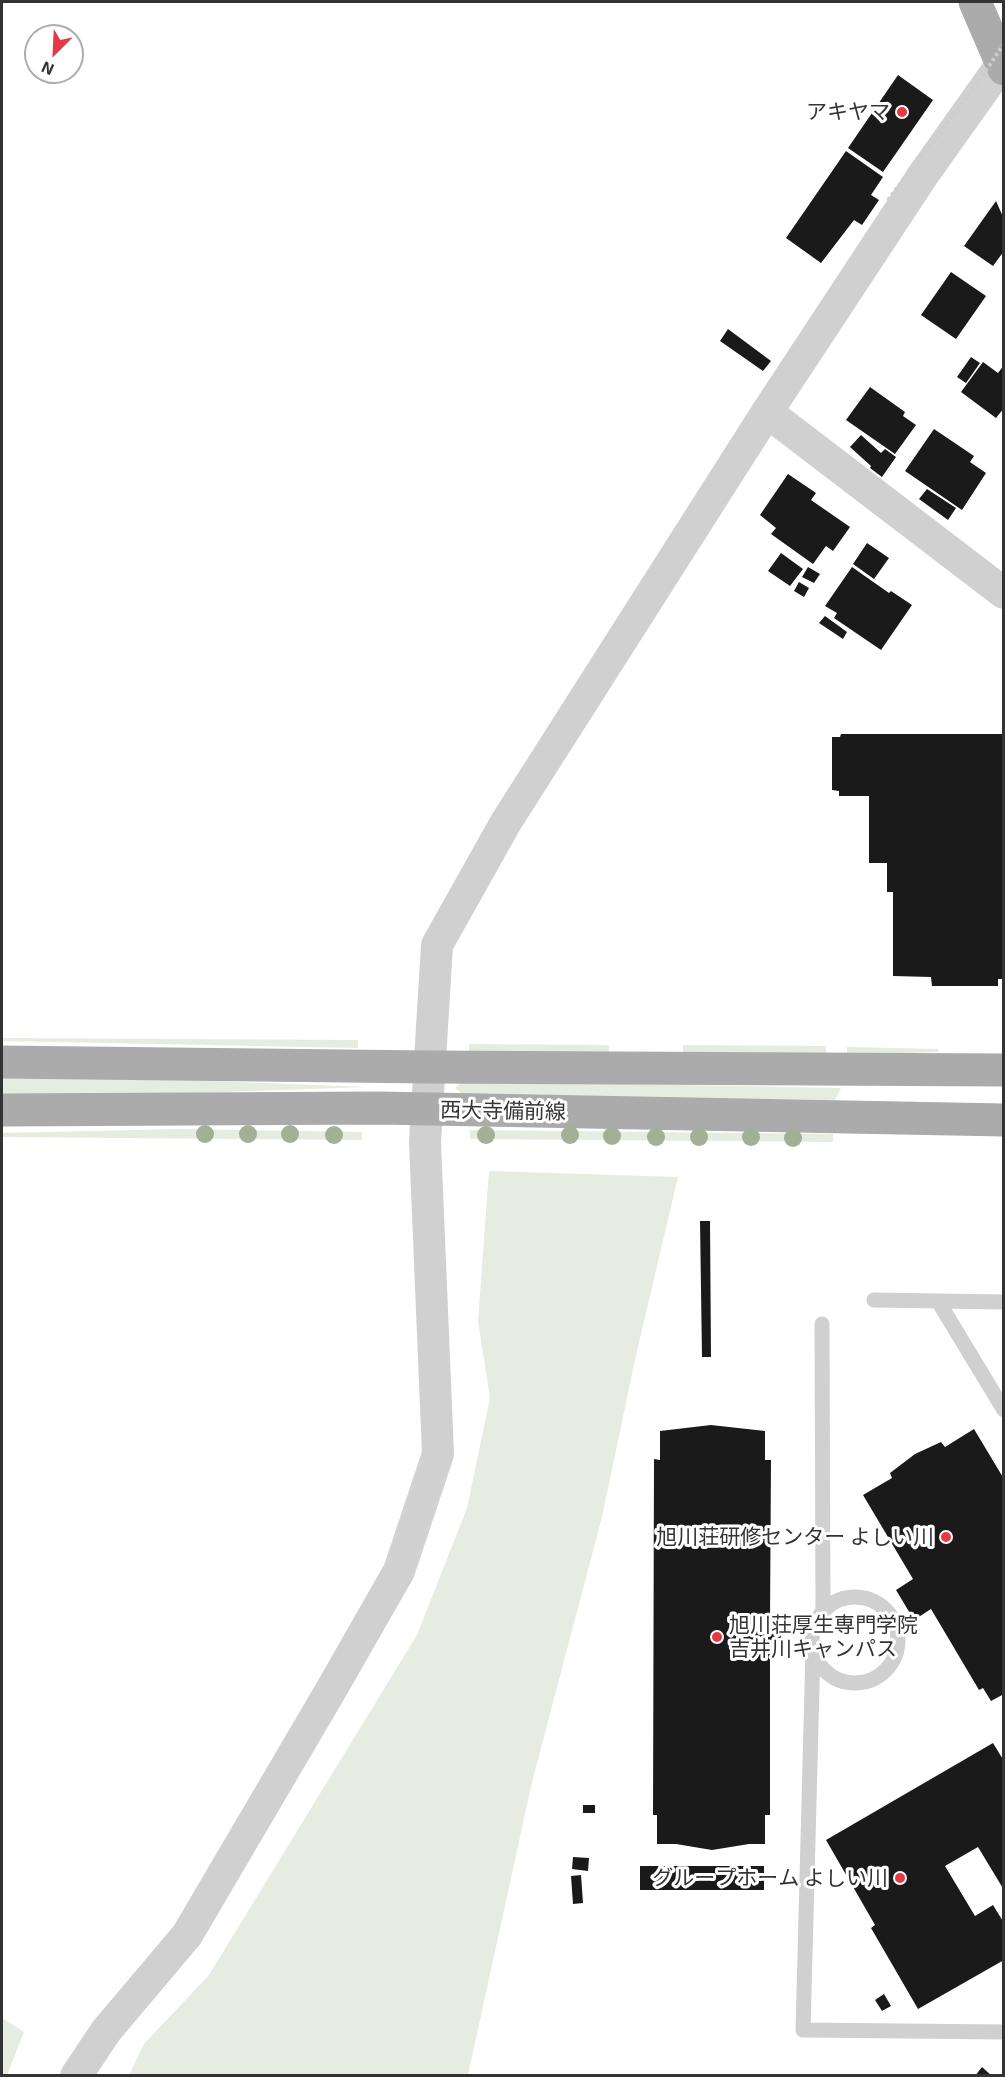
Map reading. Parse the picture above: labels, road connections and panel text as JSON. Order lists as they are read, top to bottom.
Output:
{
  "streets": {
    "main road": ["西大寺備前線"]
  },
  "places": [
    "アキヤマ",
    "旭川荘研修センター よしい川",
    "旭川荘厚生専門学院 吉井川キャンパス",
    "グループホーム よしい川"
  ],
  "north": "bottom left"
}
